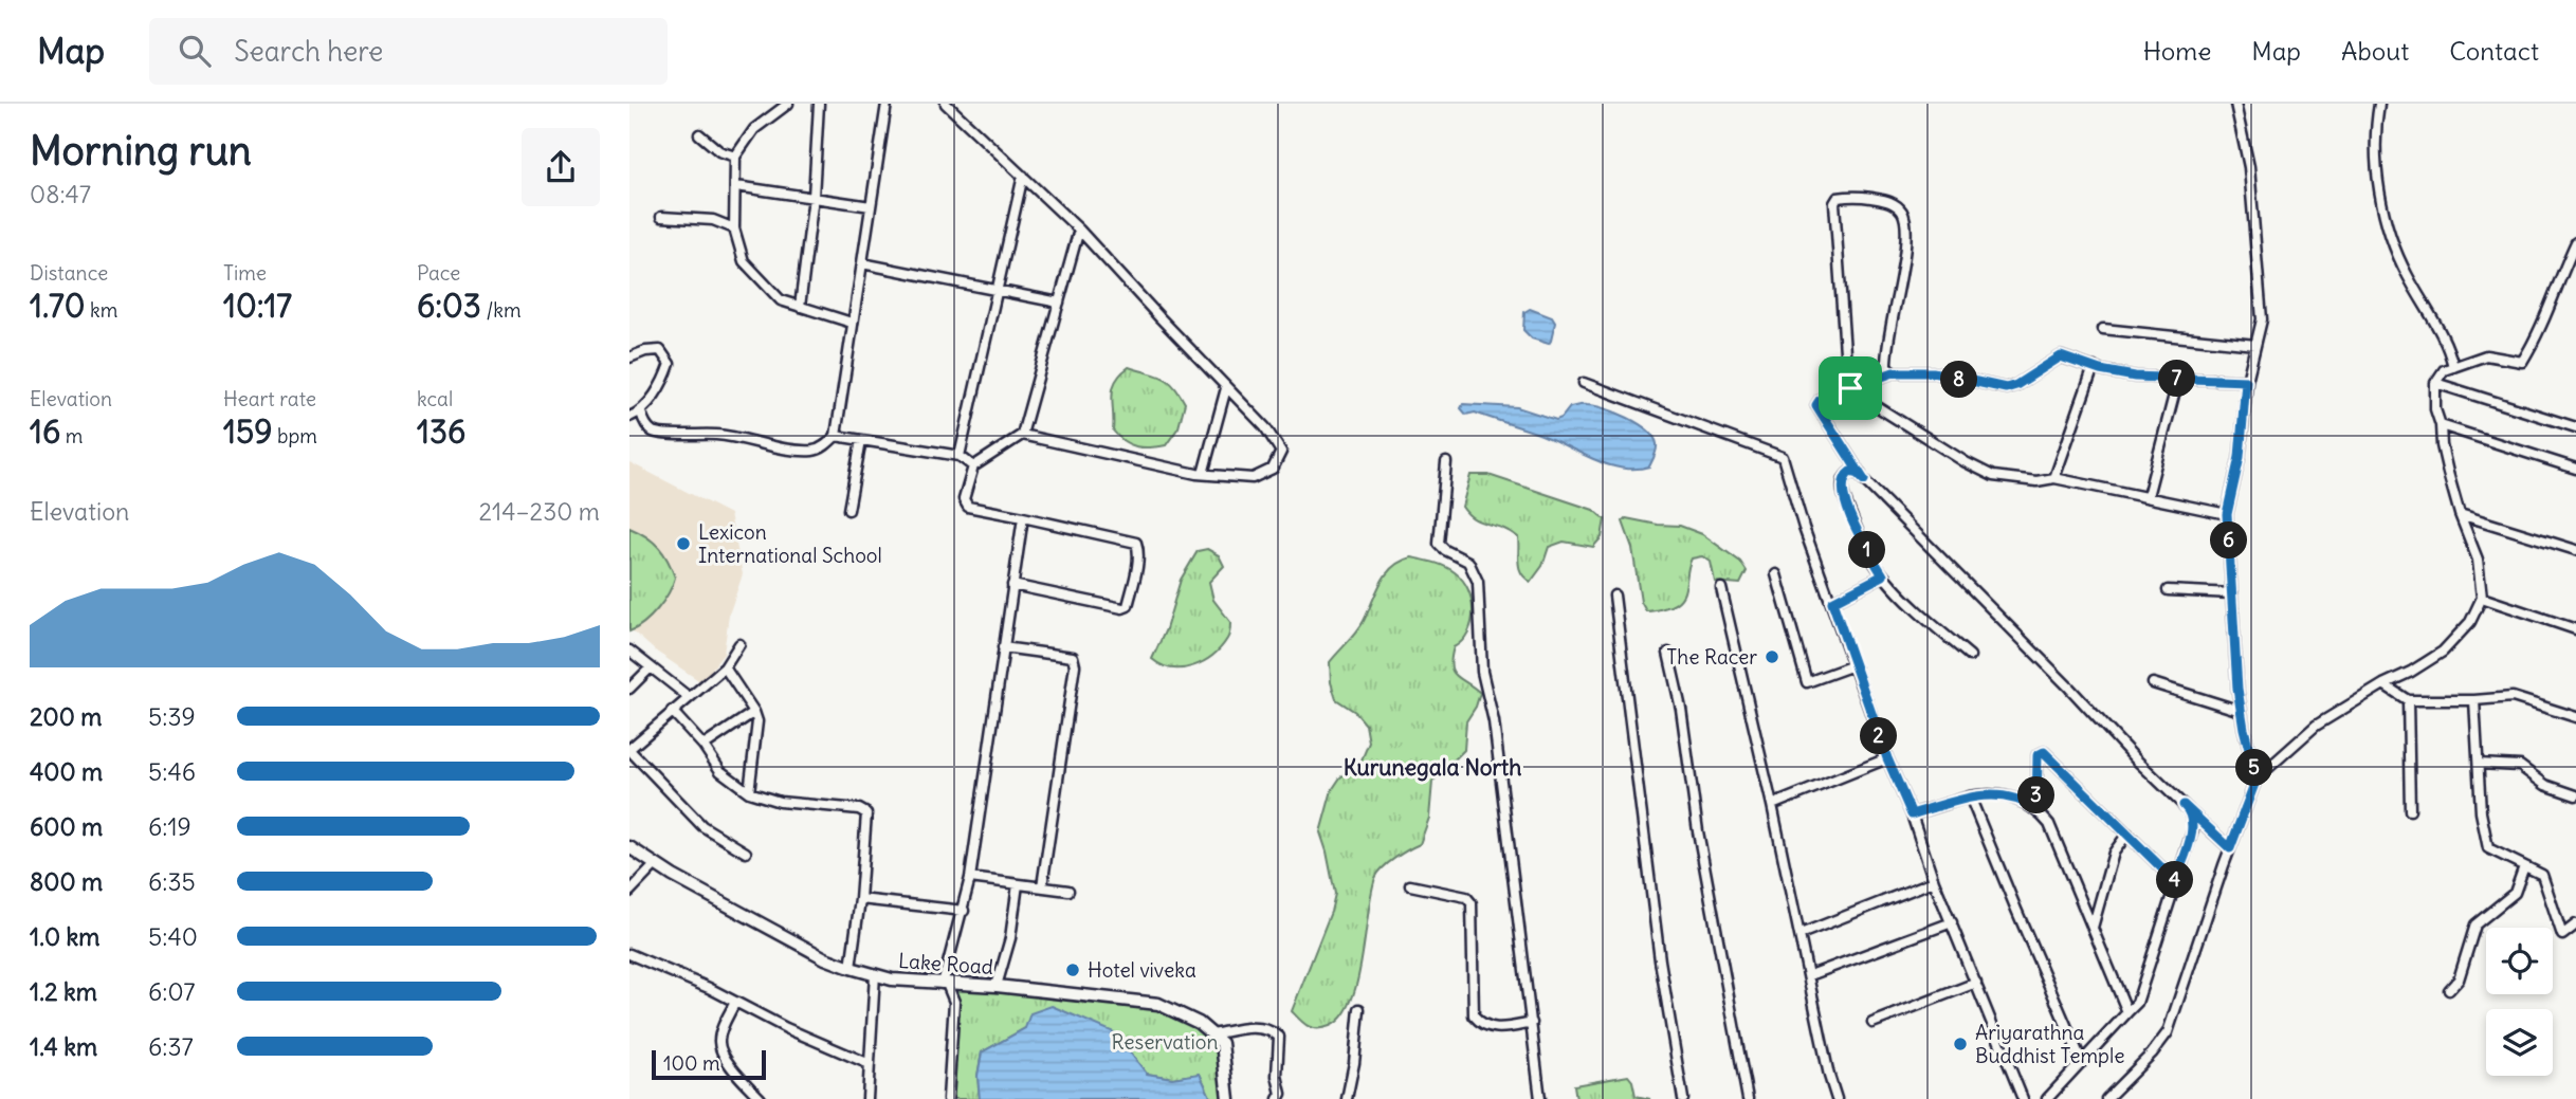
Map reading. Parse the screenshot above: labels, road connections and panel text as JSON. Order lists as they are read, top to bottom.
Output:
{
  "streets": {
    "main road": ["Lake Road"]
  },
  "districts": ["Kurunegala North"],
  "parks": ["Reservation"],
  "places": [
    "Lexicon International School",
    "The Racer",
    "Hotel viveka",
    "Ariyarathna Buddhist Temple"
  ],
  "scale_bar": "100 m",
  "page": {
    "header": "Map",
    "search": "Search here",
    "nav": [
      "Home",
      "Map",
      "About",
      "Contact"
    ],
    "heading": ["Morning run", "08:47"],
    "stats": [
      ["Distance", "1.70 km"],
      ["Time", "10:17"],
      ["Pace", "6:03 /km"],
      ["Elevation", "16 m"],
      ["Heart rate", "159 bpm"],
      ["kcal", "136"]
    ],
    "pins": [
      "7",
      "8",
      "6",
      "1",
      "2",
      "5",
      "3",
      "4"
    ],
    "chart": ["Elevation", "214–230 m"],
    "list": [
      {
        "name": "200 m",
        "note": "5:39"
      },
      {
        "name": "400 m",
        "note": "5:46"
      },
      {
        "name": "600 m",
        "note": "6:19"
      },
      {
        "name": "800 m",
        "note": "6:35"
      },
      {
        "name": "1.0 km",
        "note": "5:40"
      },
      {
        "name": "1.2 km",
        "note": "6:07"
      },
      {
        "name": "1.4 km",
        "note": "6:37"
      }
    ],
    "scale": "100 m"
  }
}
